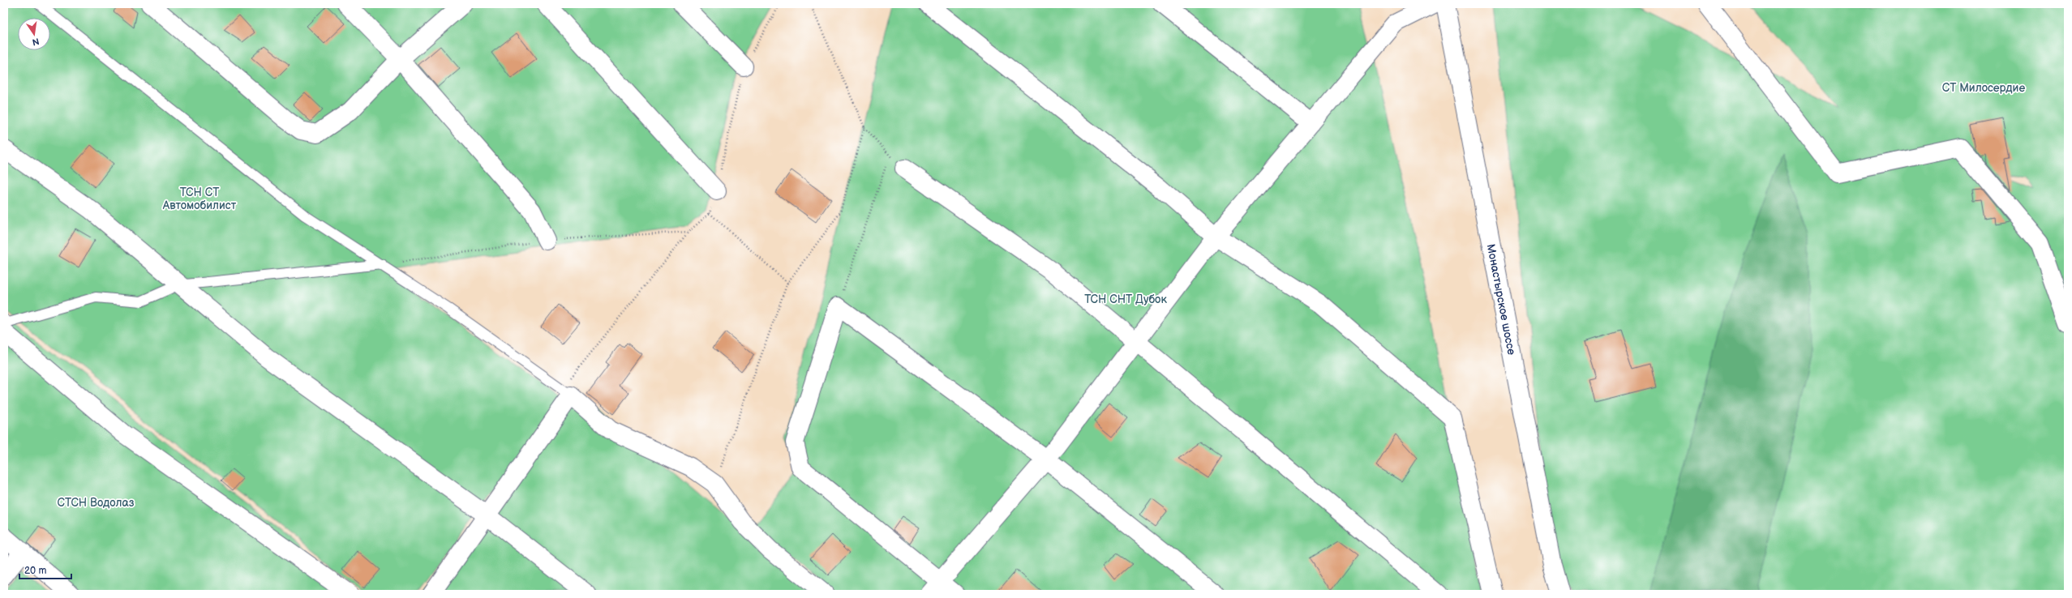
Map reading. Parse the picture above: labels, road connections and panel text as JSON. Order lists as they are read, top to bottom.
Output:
{
  "streets": {
    "street": ["Монастырское шоссе"]
  },
  "parks": [
    "СТ Милосердие",
    "ТСН СТ Автомобилист",
    "ТСН СНТ Дубок",
    "СТСН Водолаз"
  ],
  "scale_bar": "20 m",
  "north": "bottom"
}
